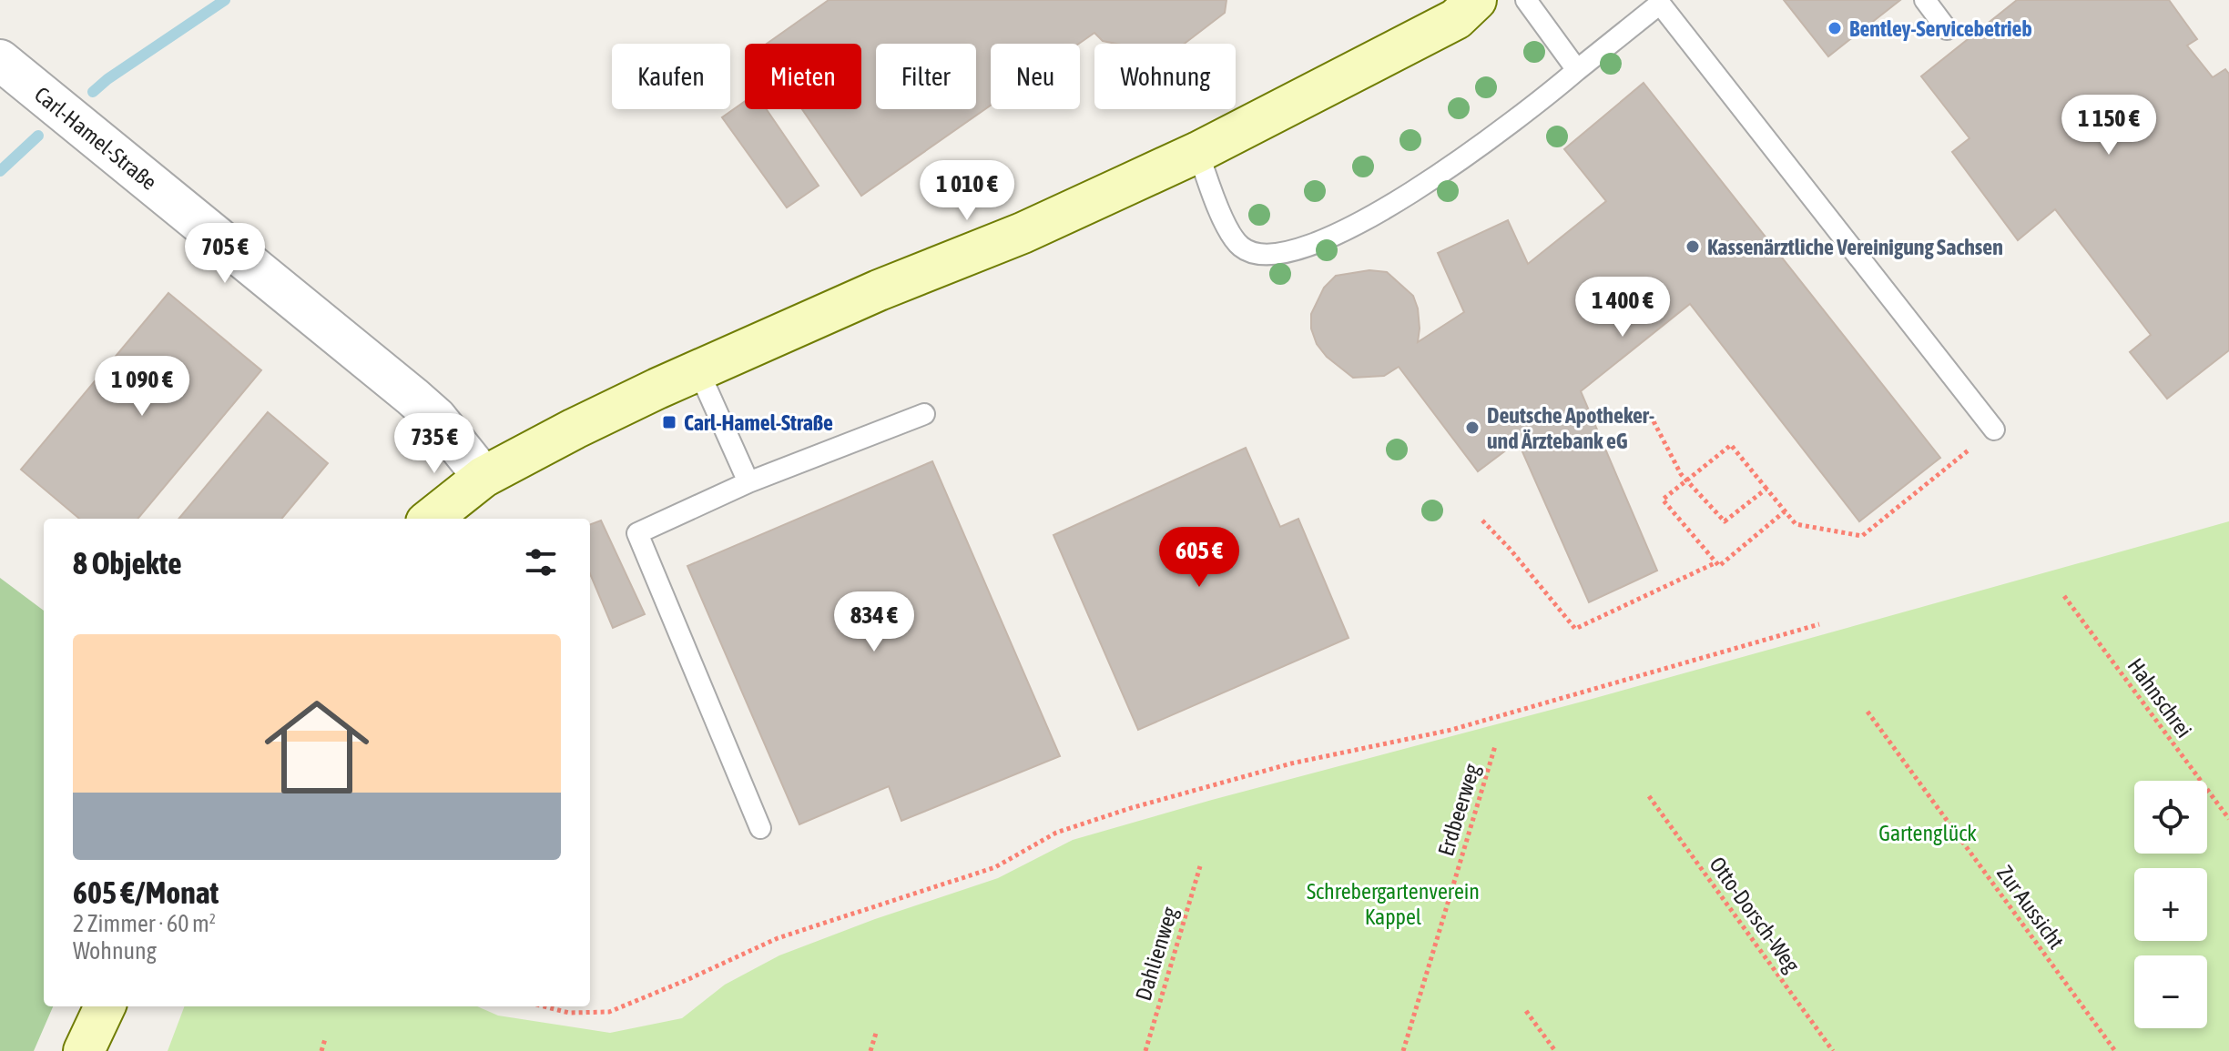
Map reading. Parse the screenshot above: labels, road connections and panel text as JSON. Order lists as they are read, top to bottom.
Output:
{
  "streets": {
    "street": ["Carl-Hamel-Straße"],
    "path": [
      "Hahnschrei",
      "Erdbeerweg",
      "Zur Aussicht",
      "Otto-Dorsch-Weg",
      "Dahlienweg"
    ]
  },
  "parks": ["Gartenglück", "Schrebergartenverein Kappel"],
  "places": {
    "other": ["Bentley-Servicebetrieb", "Kassenärztliche Vereinigung Sachsen", "Deutsche Apotheker- und Ärztebank eG"],
    "transit": ["Carl-Hamel-Straße"]
  },
  "page": {
    "chip": [
      "Kaufen",
      "Mieten",
      "Filter",
      "Neu",
      "Wohnung"
    ],
    "price": [
      "1 150 €",
      "1 010 €",
      "705 €",
      "1 400 €",
      "1 090 €",
      "735 €",
      "605 €",
      "834 €"
    ],
    "heading": "8 Objekte",
    "list": [
      {
        "name": "605 €/Monat",
        "note": "2 Zimmer · 60 m² · Wohnung"
      }
    ],
    "map_buttons": ["+", "−"]
  }
}
